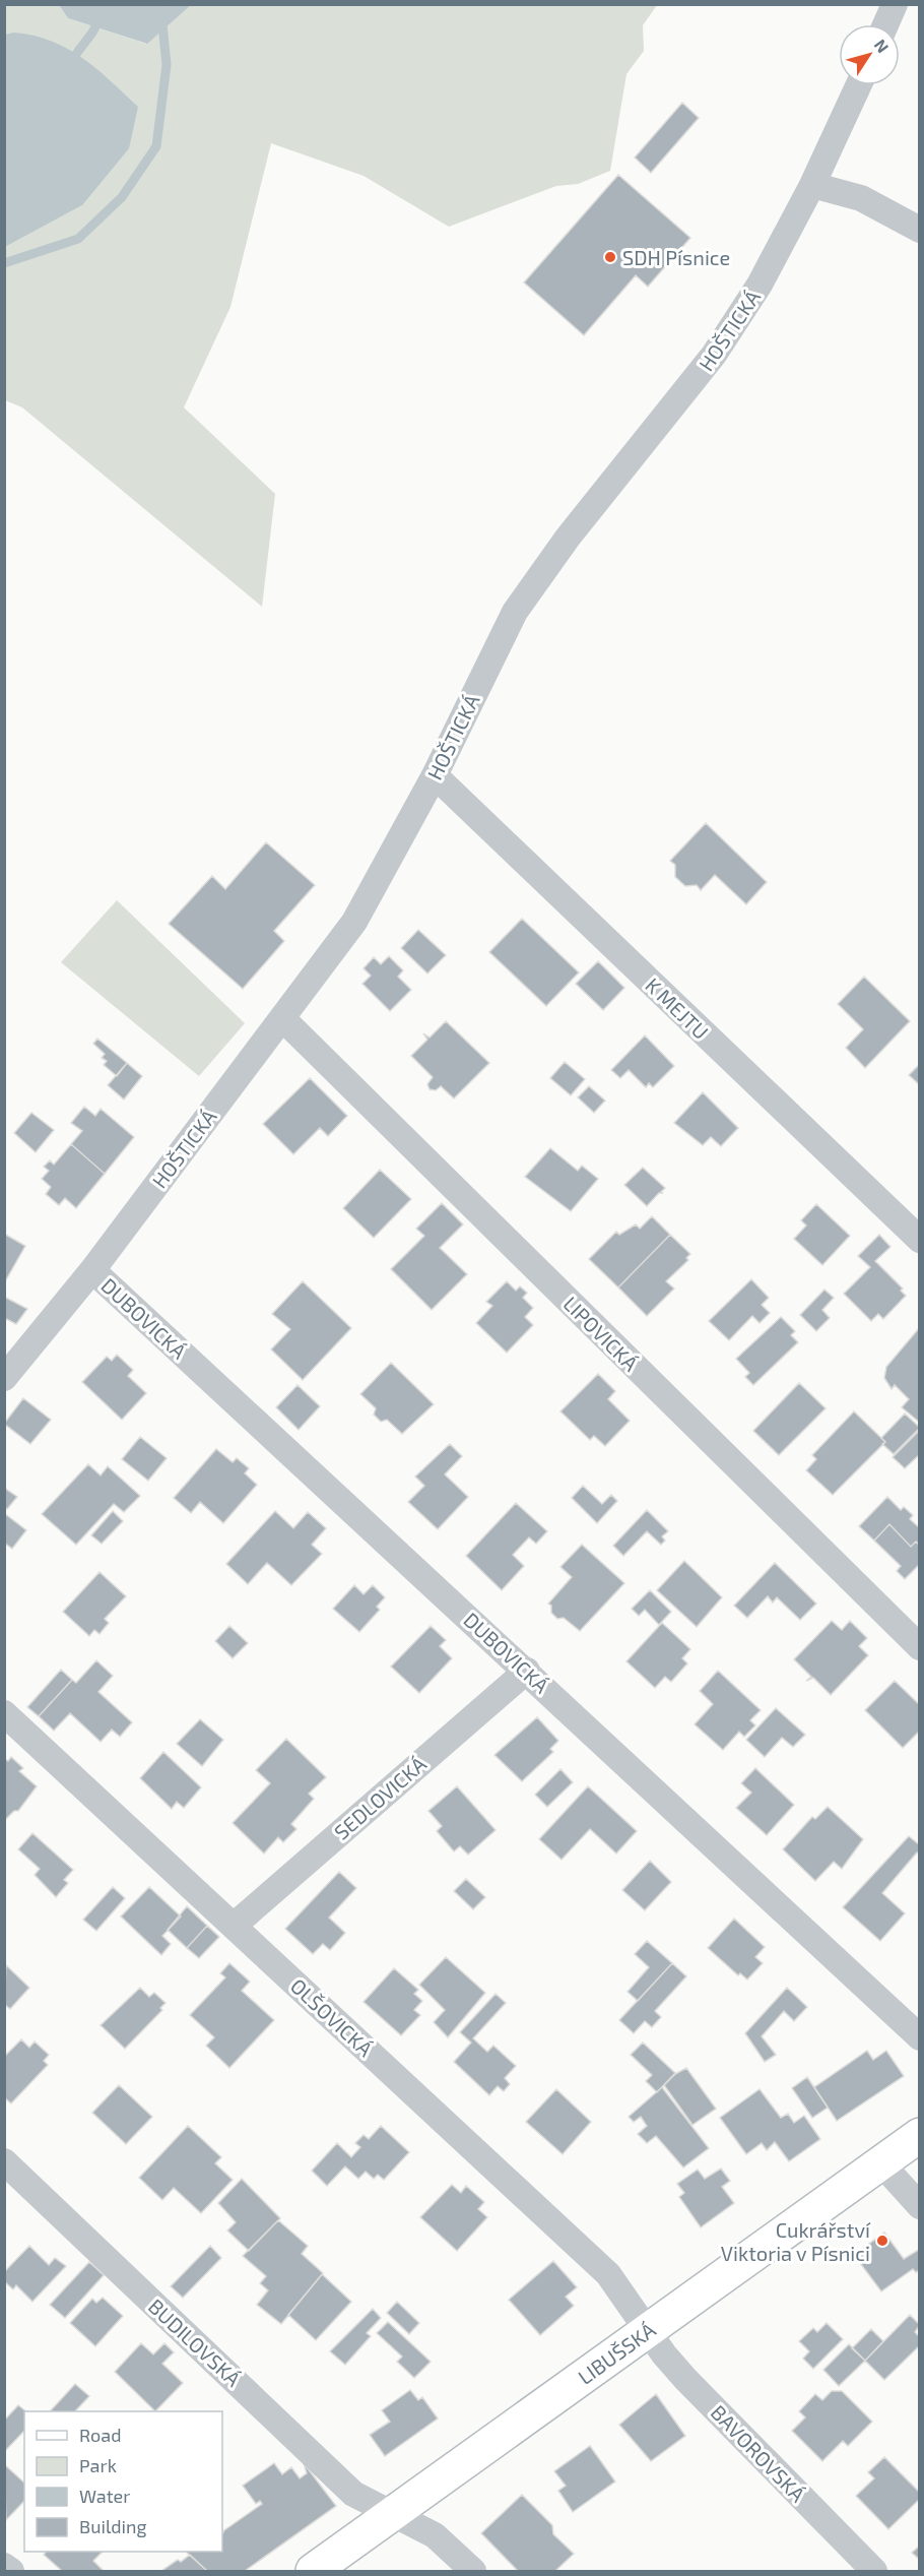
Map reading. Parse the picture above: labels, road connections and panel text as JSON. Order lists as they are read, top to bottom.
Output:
{
  "streets": {
    "street": [
      "HOŠTICKÁ",
      "K MEJTU",
      "DUBOVICKÁ",
      "LIPOVICKÁ",
      "SEDLOVICKÁ",
      "OLŠOVICKÁ",
      "BUDILOVSKÁ",
      "LIBUŠSKÁ",
      "BAVOROVSKÁ"
    ]
  },
  "crossings": [
    ["HOŠTICKÁ", "K MEJTU"],
    ["HOŠTICKÁ", "DUBOVICKÁ"],
    ["HOŠTICKÁ", "LIPOVICKÁ"],
    ["DUBOVICKÁ", "SEDLOVICKÁ"],
    ["SEDLOVICKÁ", "OLŠOVICKÁ"],
    ["OLŠOVICKÁ", "LIBUŠSKÁ"],
    ["OLŠOVICKÁ", "BAVOROVSKÁ"],
    ["BUDILOVSKÁ", "LIBUŠSKÁ"],
    ["LIBUŠSKÁ", "BAVOROVSKÁ"]
  ],
  "places": ["SDH Písnice", "Cukrářství Viktoria v Písnici"],
  "legend": [
    "Road",
    "Park",
    "Water",
    "Building"
  ],
  "north": "top right"
}
